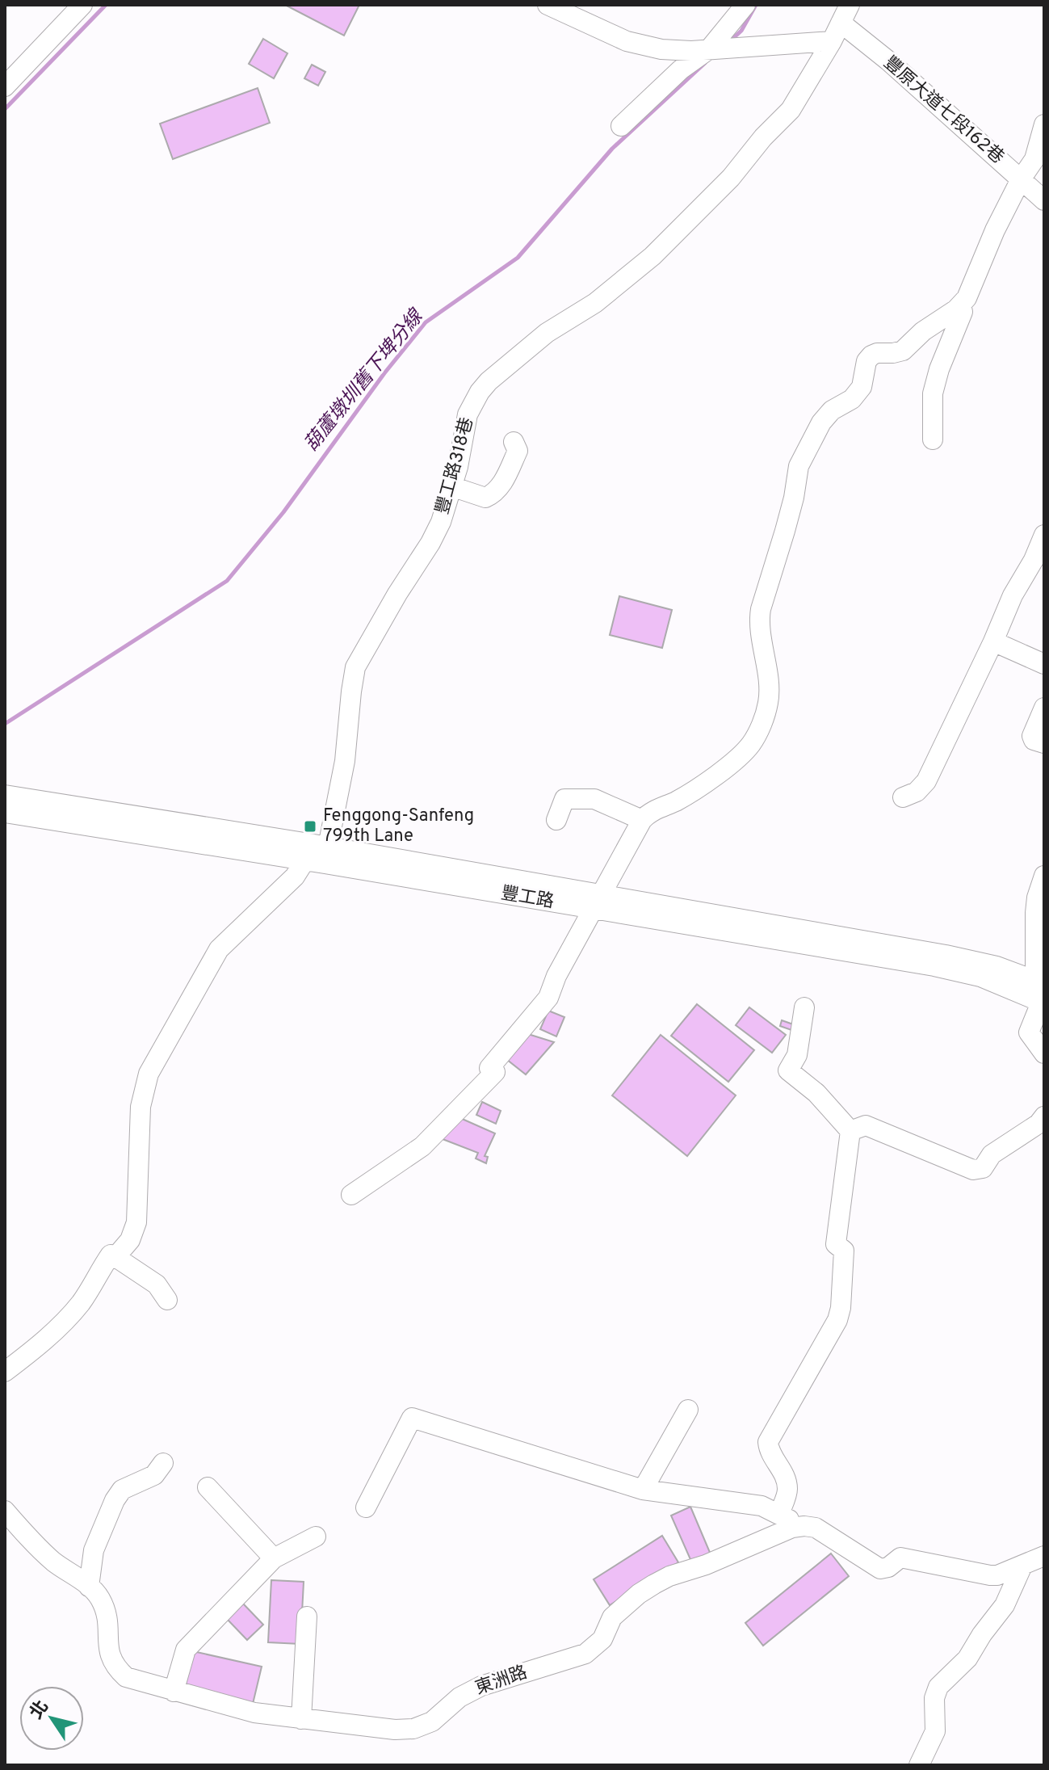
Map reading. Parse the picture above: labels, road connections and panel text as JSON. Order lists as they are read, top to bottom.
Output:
{
  "streets": {
    "street": [
      "豐原大道七段162巷",
      "豐工路318巷",
      "豐工路",
      "東洲路"
    ]
  },
  "crossings": [
    ["豐原大道七段162巷", "豐工路318巷"],
    ["豐工路318巷", "豐工路"]
  ],
  "water": ["葫蘆墩圳舊下埤分線"],
  "places": {
    "transit": ["Fenggong-Sanfeng 799th Lane"]
  },
  "north": "top left"
}
